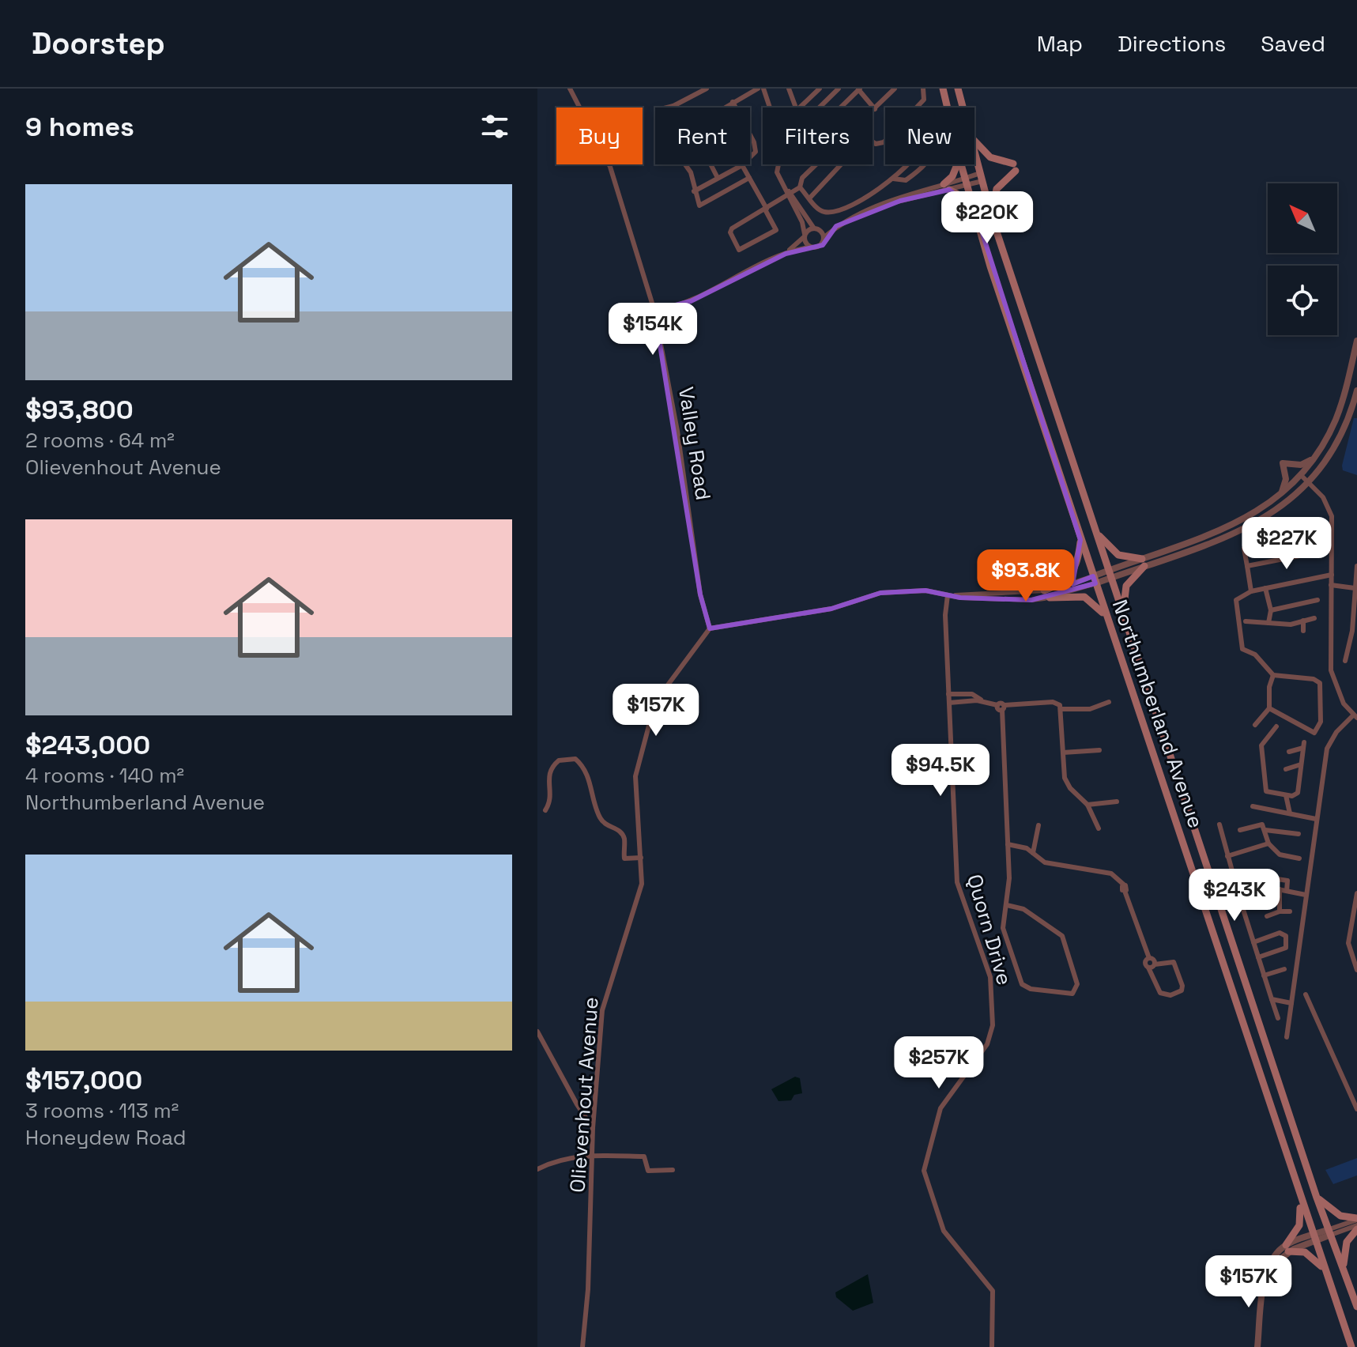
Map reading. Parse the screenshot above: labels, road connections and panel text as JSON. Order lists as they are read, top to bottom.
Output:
{
  "streets": {
    "main road": ["Northumberland Avenue"],
    "street": ["Valley Road", "Quorn Drive", "Olievenhout Avenue"]
  },
  "crossings": [
    ["Valley Road", "Olievenhout Avenue"]
  ],
  "north": "top left",
  "page": {
    "header": "Doorstep",
    "nav": ["Map", "Directions", "Saved"],
    "heading": "9 homes",
    "chip": [
      "Buy",
      "Rent",
      "Filters",
      "New"
    ],
    "list": [
      {
        "name": "$93,800",
        "note": "2 rooms · 64 m² · Olievenhout Avenue"
      },
      {
        "name": "$243,000",
        "note": "4 rooms · 140 m² · Northumberland Avenue"
      },
      {
        "name": "$157,000",
        "note": "3 rooms · 113 m² · Honeydew Road"
      }
    ],
    "price": [
      "$220K",
      "$154K",
      "$227K",
      "$93.8K",
      "$157K",
      "$94.5K",
      "$243K",
      "$257K",
      "$157K"
    ]
  }
}
